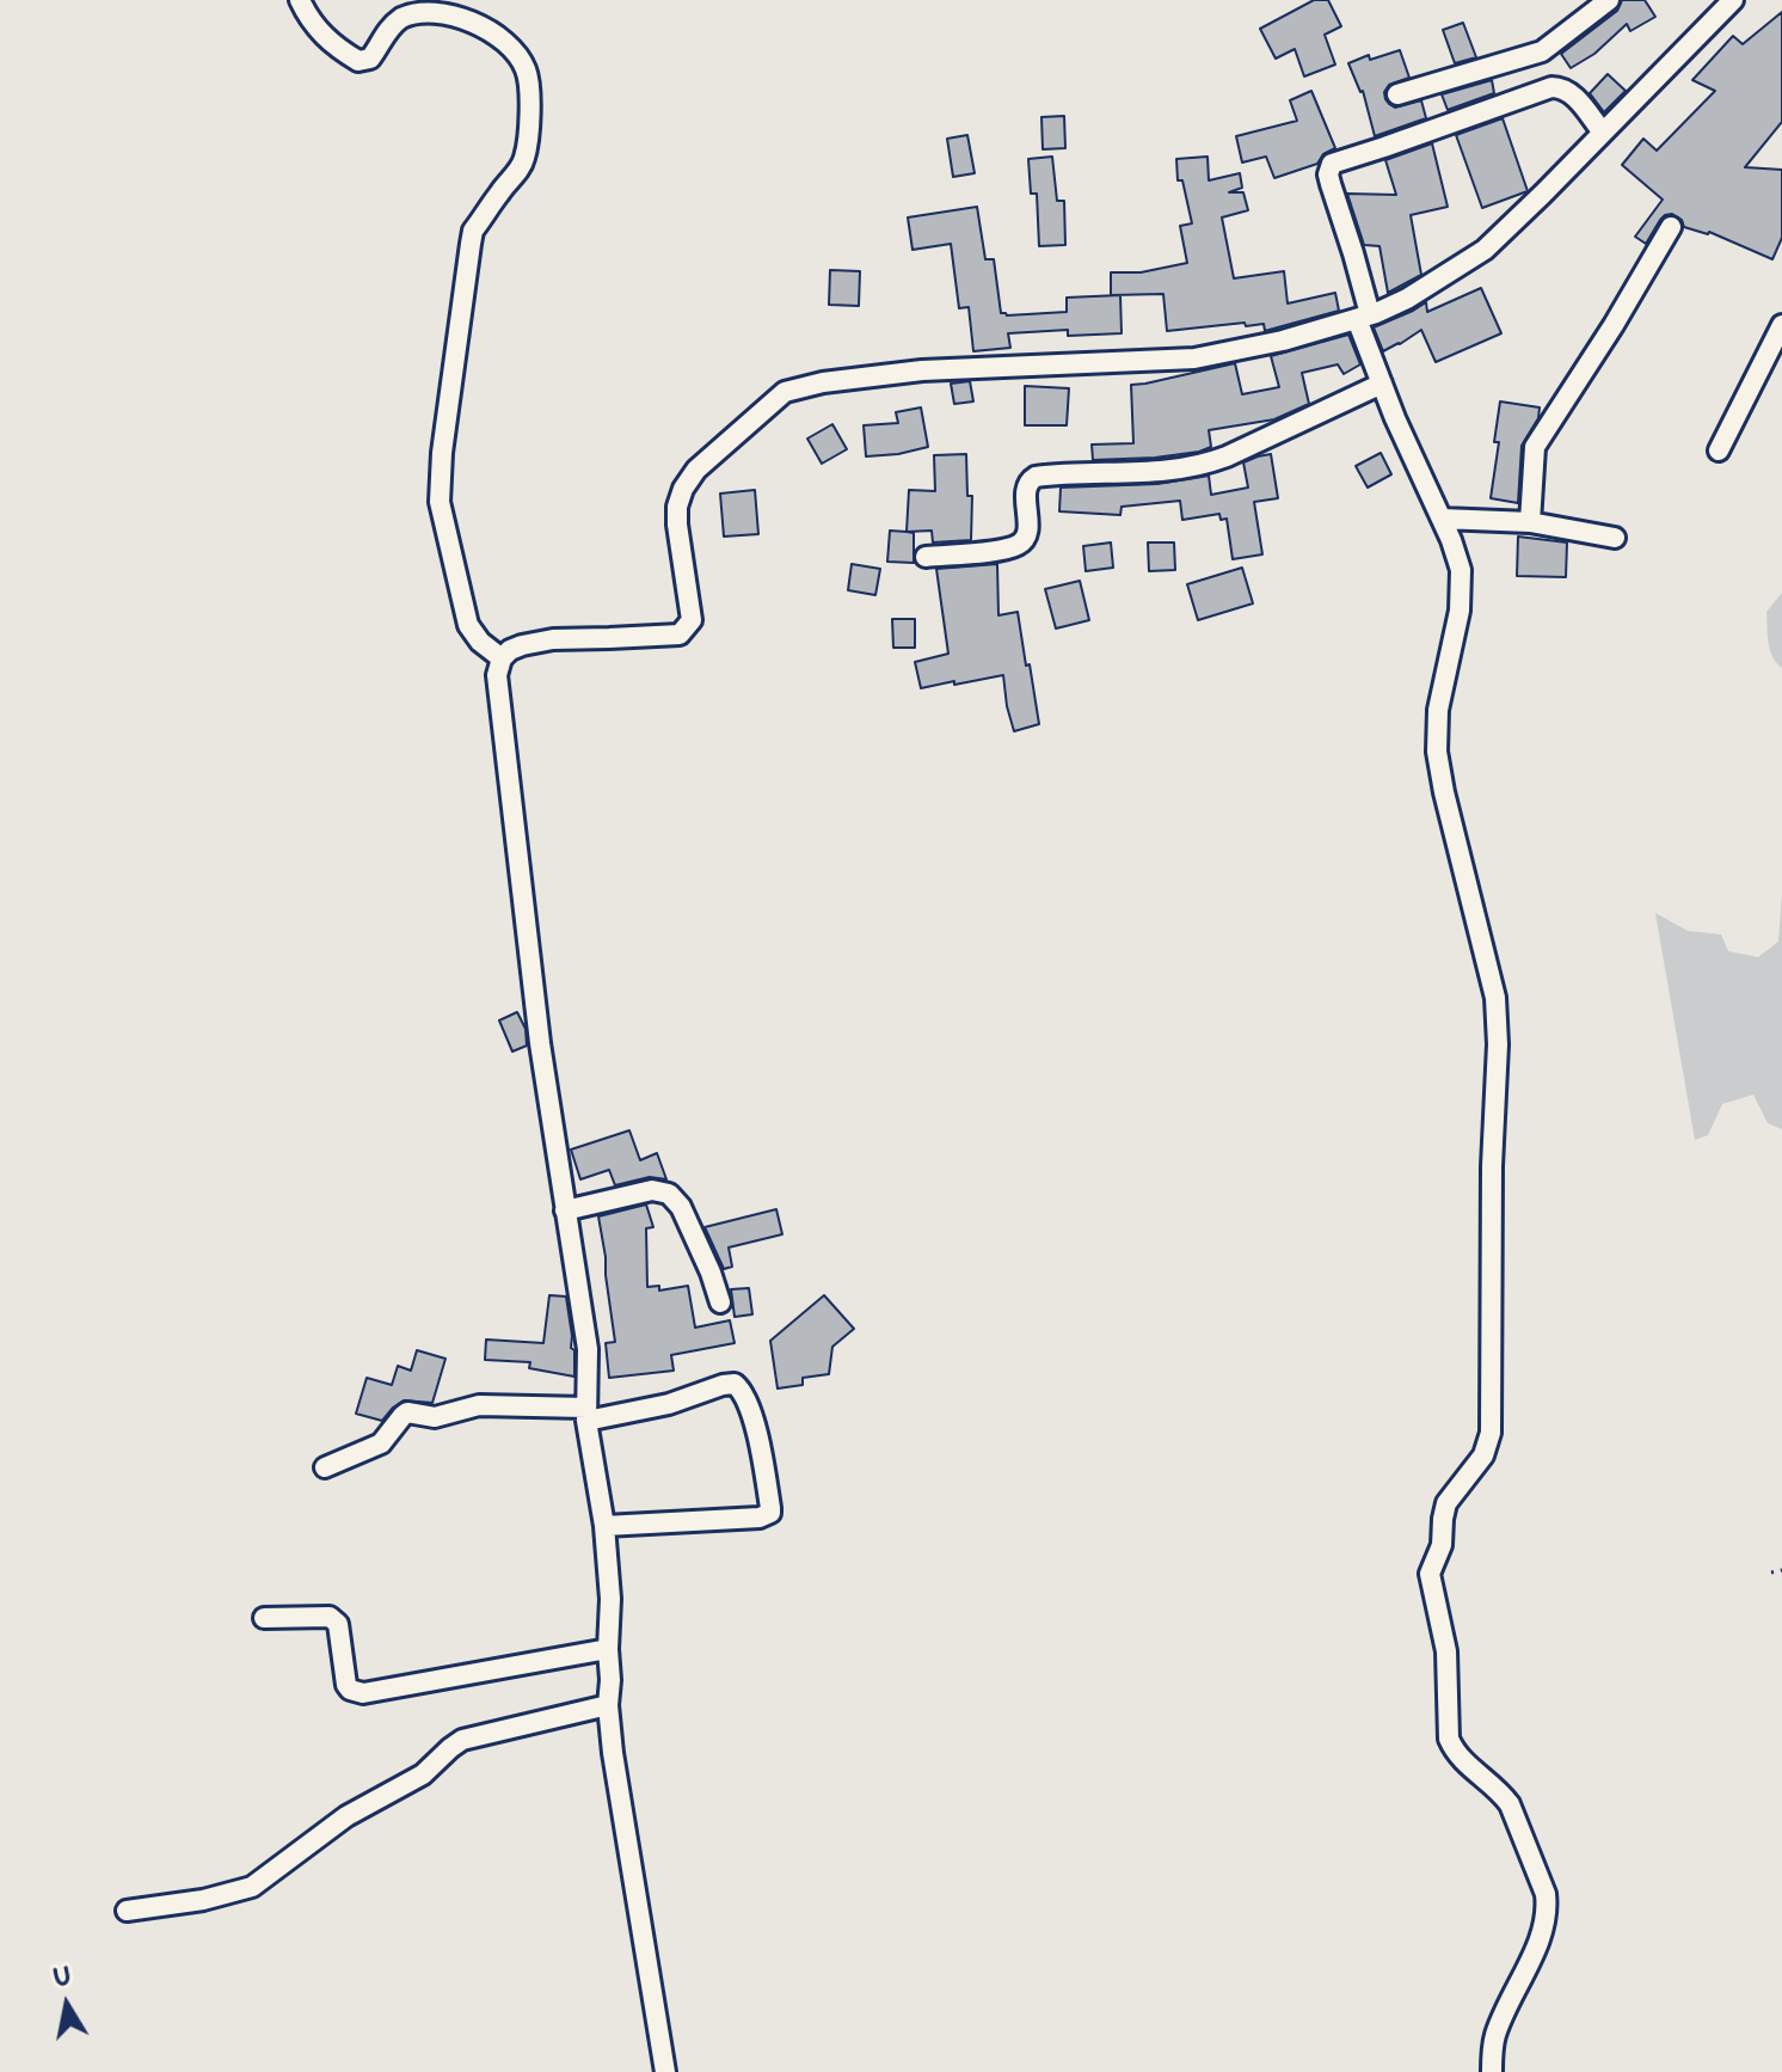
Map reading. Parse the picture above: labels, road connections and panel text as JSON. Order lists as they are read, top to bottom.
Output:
{
  "north": "top"
}
